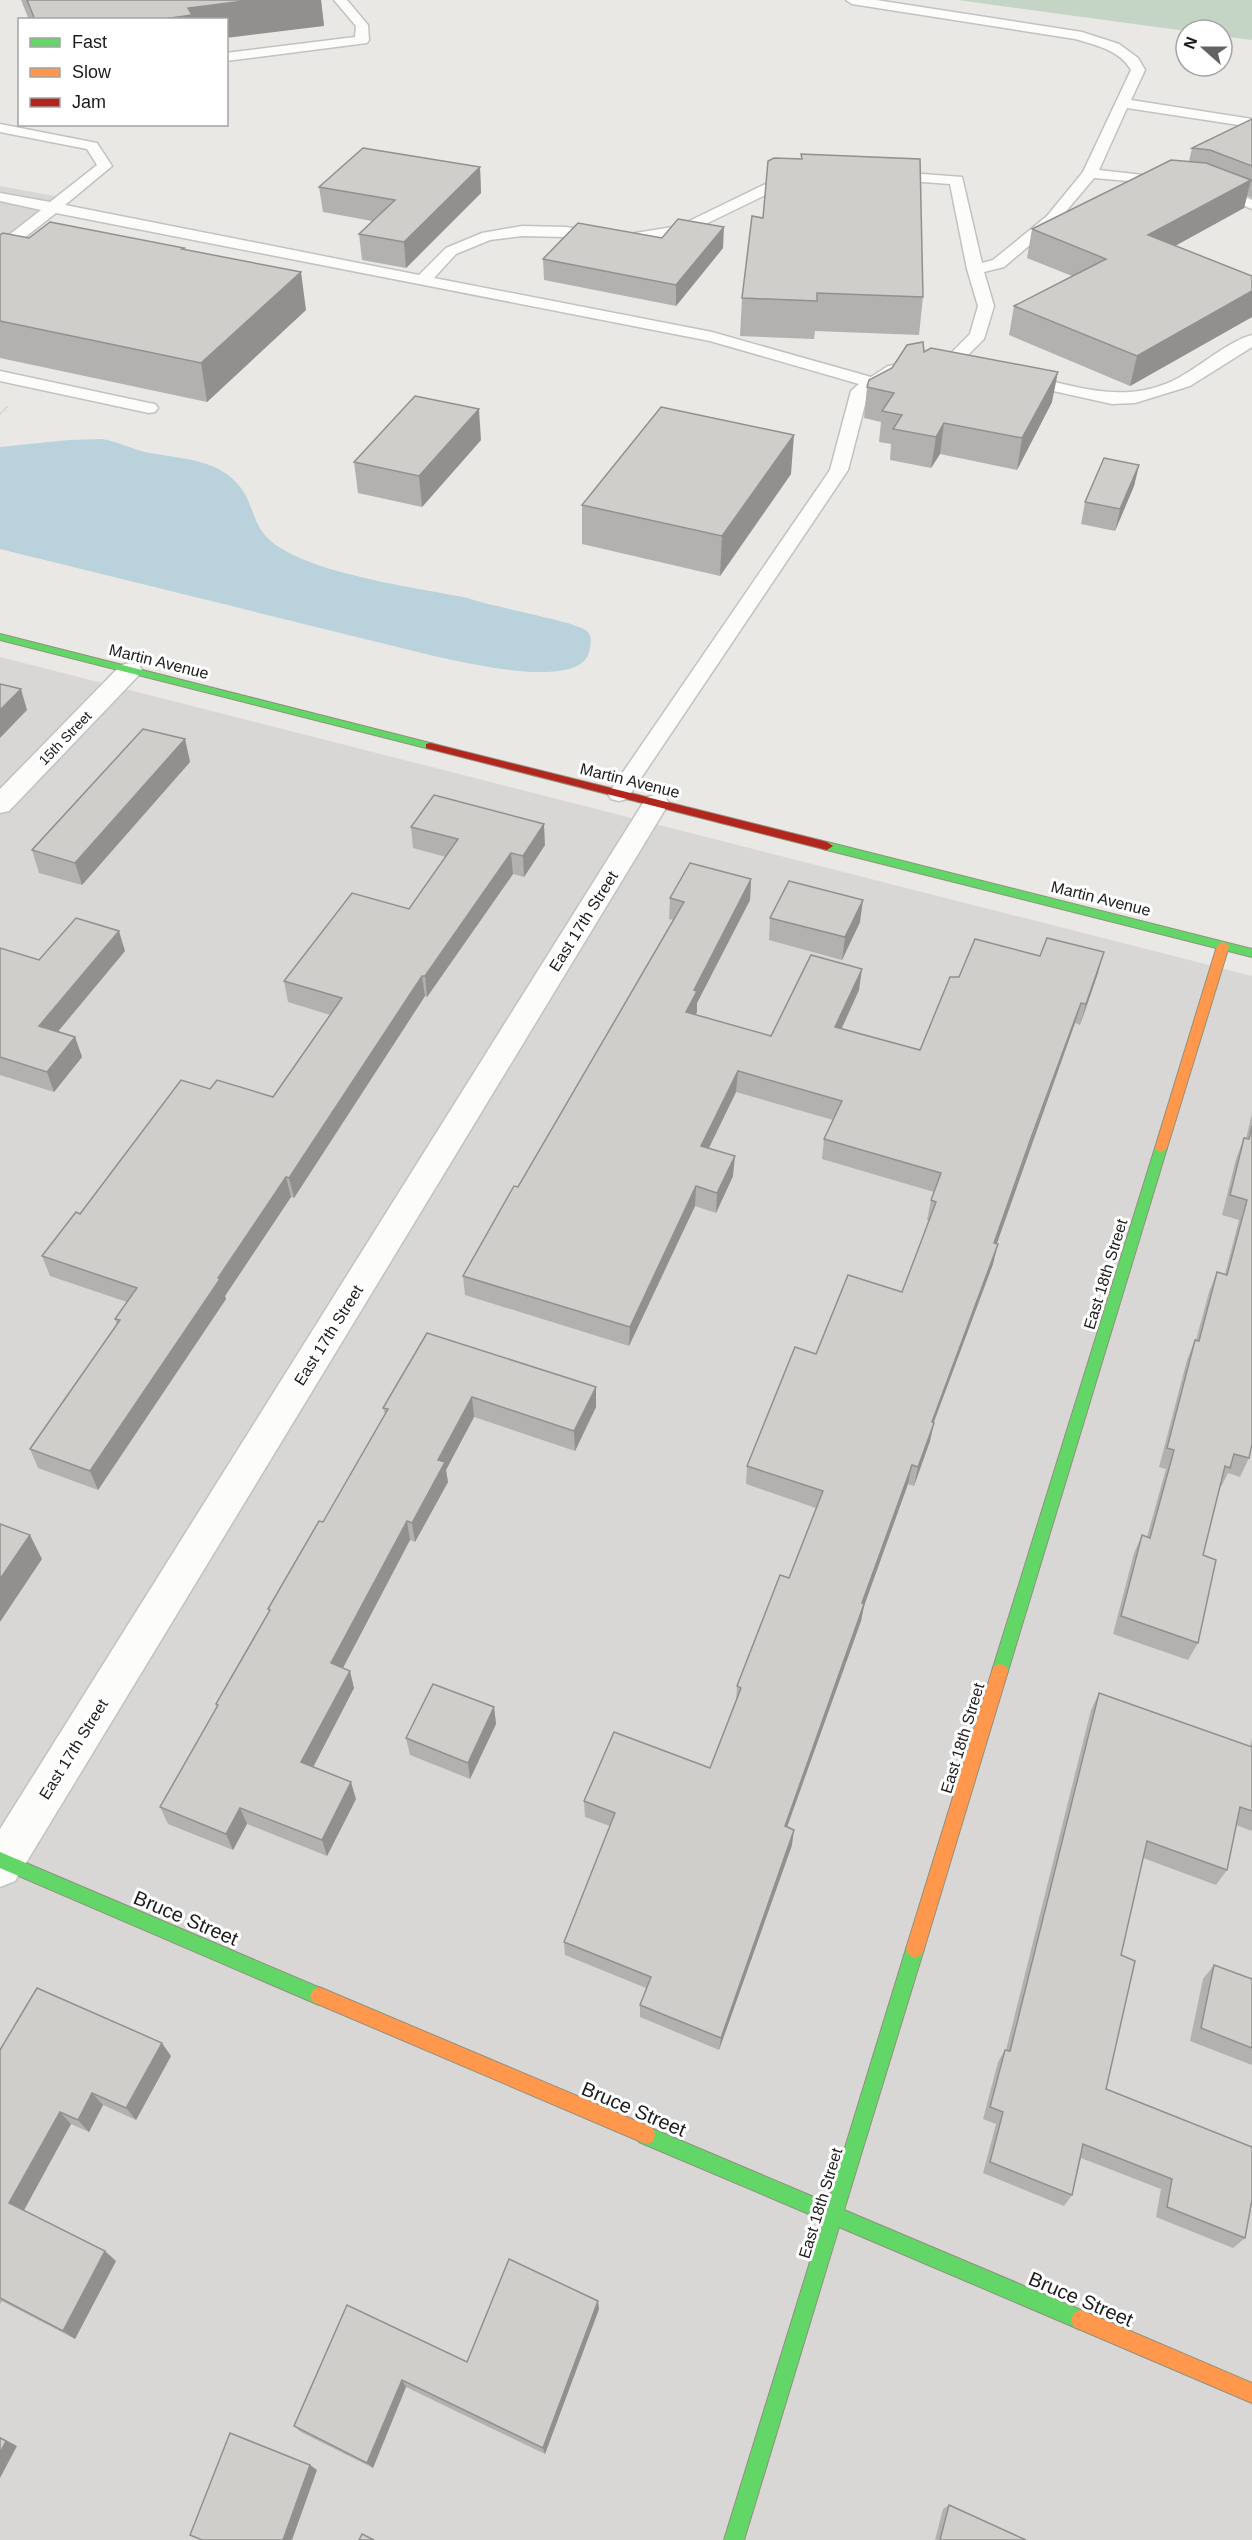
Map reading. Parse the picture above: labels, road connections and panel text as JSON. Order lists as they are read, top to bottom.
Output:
{
  "streets": {
    "street": [
      "Martin Avenue",
      "15th Street",
      "East 17th Street",
      "East 18th Street",
      "Bruce Street"
    ]
  },
  "crossings": [
    ["Martin Avenue", "15th Street"],
    ["Martin Avenue", "East 17th Street"],
    ["Martin Avenue", "East 18th Street"],
    ["East 17th Street", "Bruce Street"],
    ["East 18th Street", "Bruce Street"]
  ],
  "legend": ["Fast", "Slow", "Jam"],
  "north": "left"
}
